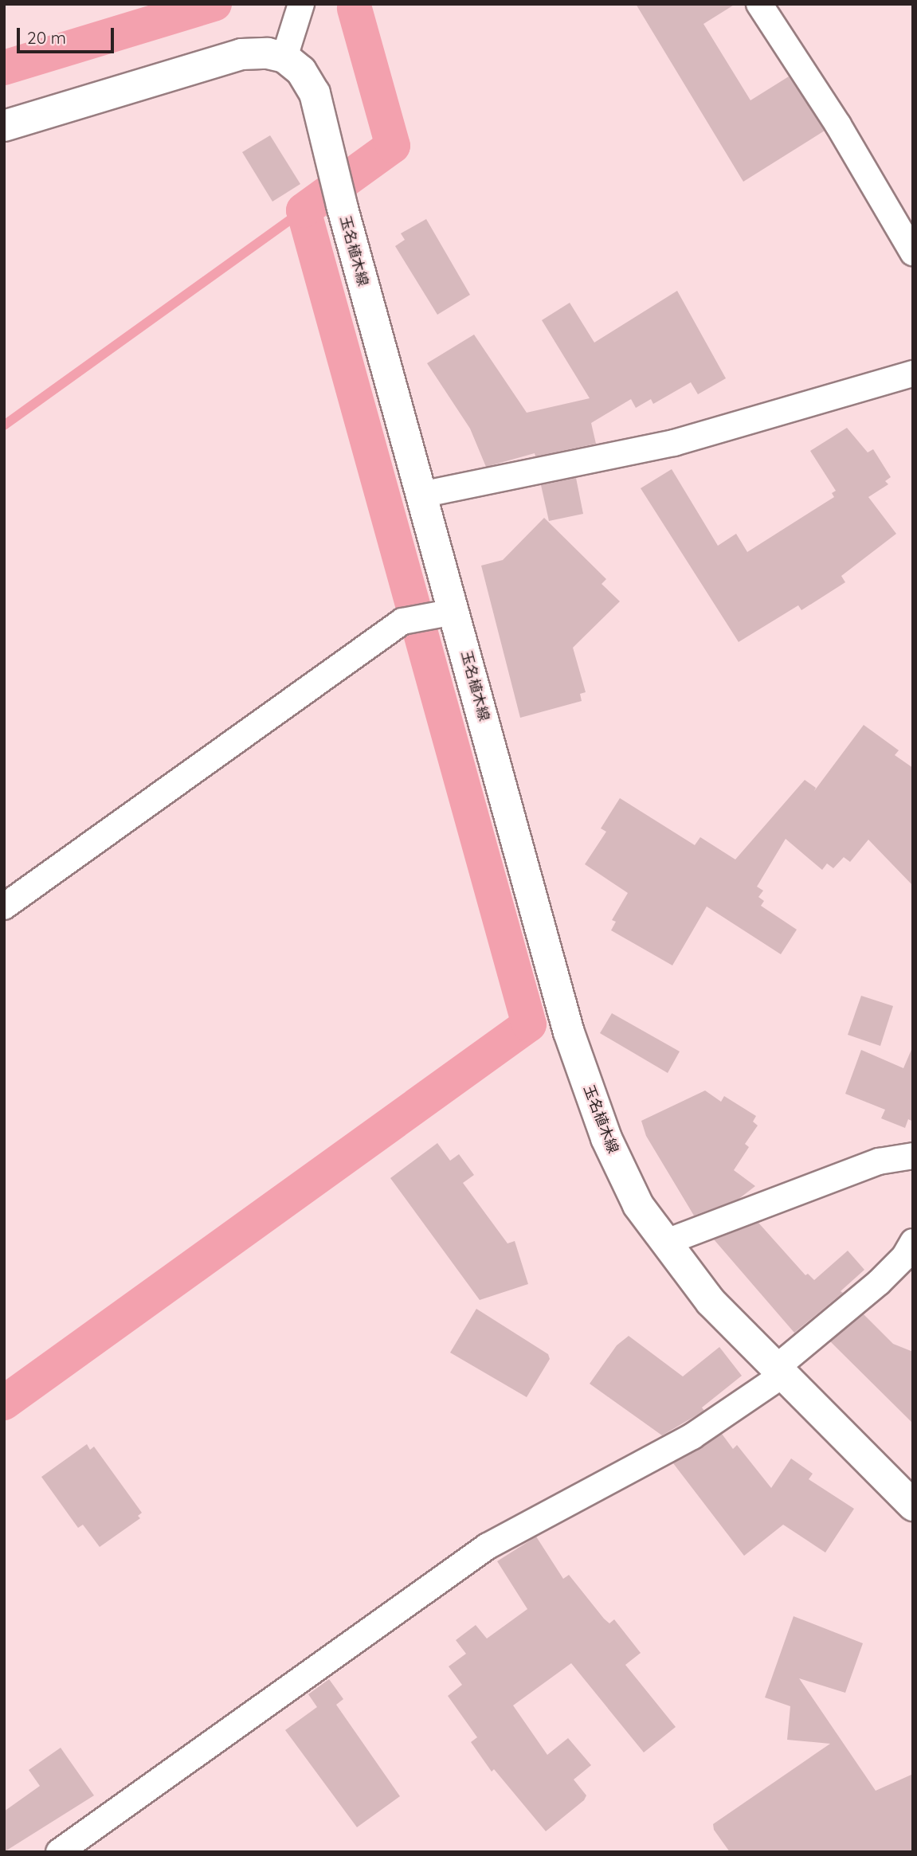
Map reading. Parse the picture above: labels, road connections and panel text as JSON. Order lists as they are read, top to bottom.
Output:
{
  "streets": {
    "main road": ["玉名植木線"]
  },
  "scale_bar": "20 m"
}
